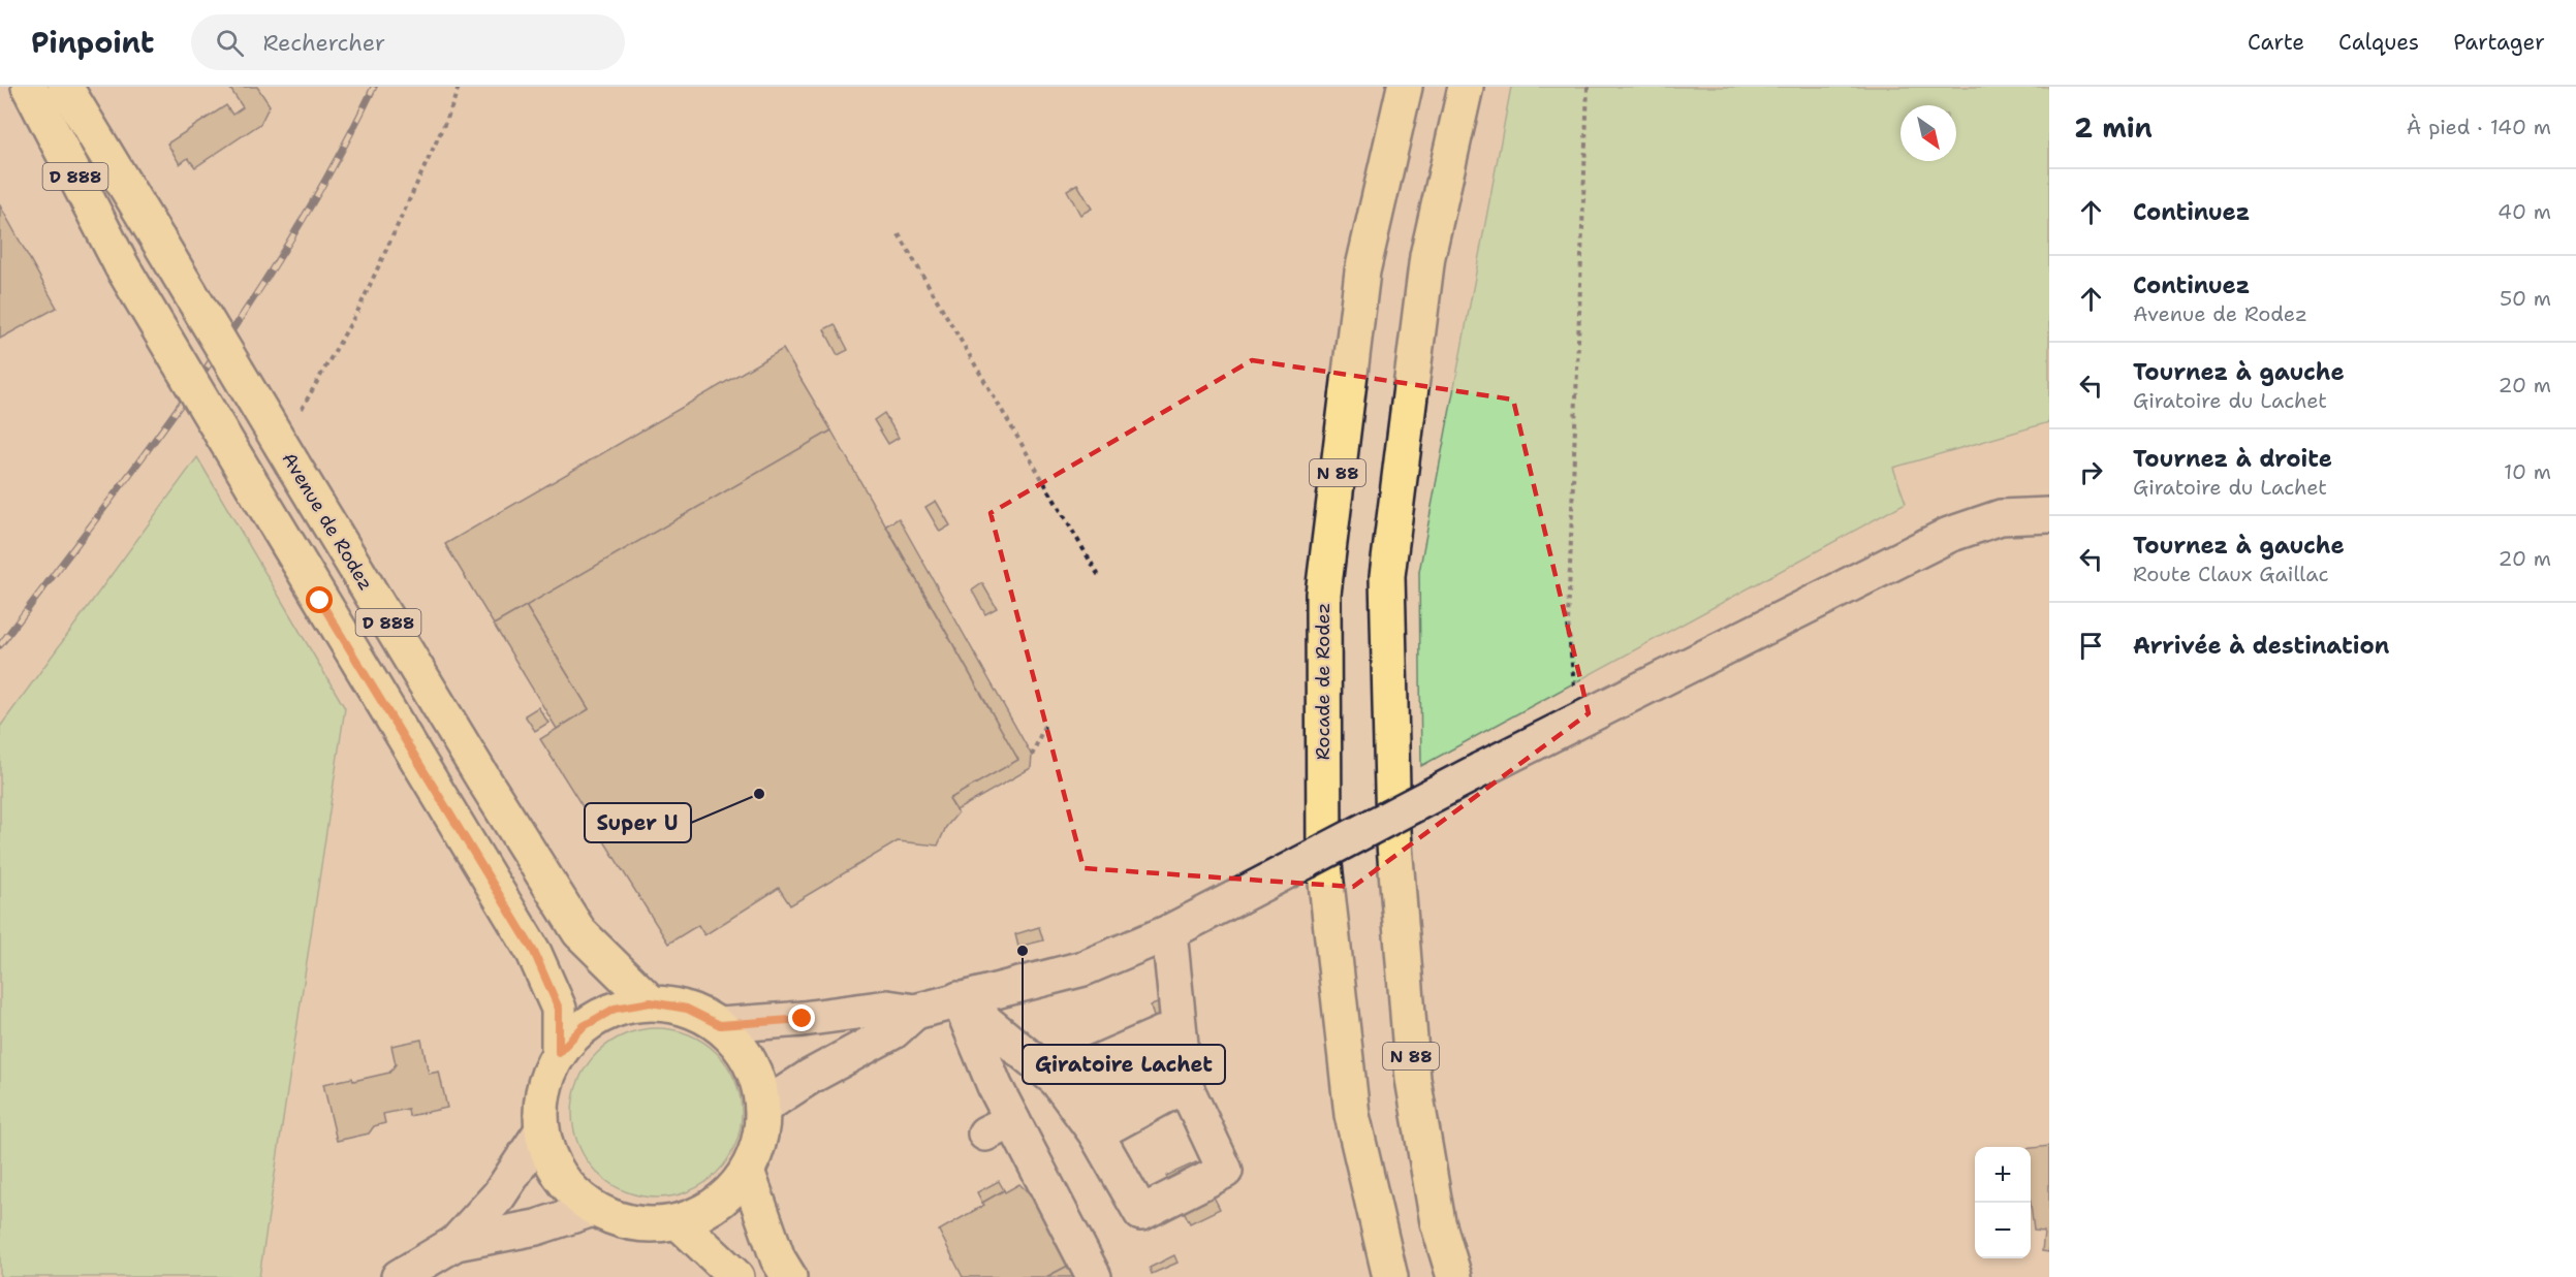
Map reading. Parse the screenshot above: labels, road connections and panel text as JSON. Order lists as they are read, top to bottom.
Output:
{
  "streets": {
    "main road": [
      "D 888",
      "N 88",
      "Avenue de Rodez",
      "Rocade de Rodez"
    ]
  },
  "places": ["Super U", "Giratoire Lachet"],
  "north": "bottom right",
  "page": {
    "header": "Pinpoint",
    "search": "Rechercher",
    "nav": ["Carte", "Calques", "Partager"],
    "heading": ["2 min", "À pied · 140 m"],
    "list": [
      ["Continuez", "40 m"],
      ["Continuez", "Avenue de Rodez", "50 m"],
      ["Tournez à gauche", "Giratoire du Lachet", "20 m"],
      ["Tournez à droite", "Giratoire du Lachet", "10 m"],
      ["Tournez à gauche", "Route Claux Gaillac", "20 m"],
      "Arrivée à destination"
    ],
    "map_buttons": ["+", "−"]
  }
}
